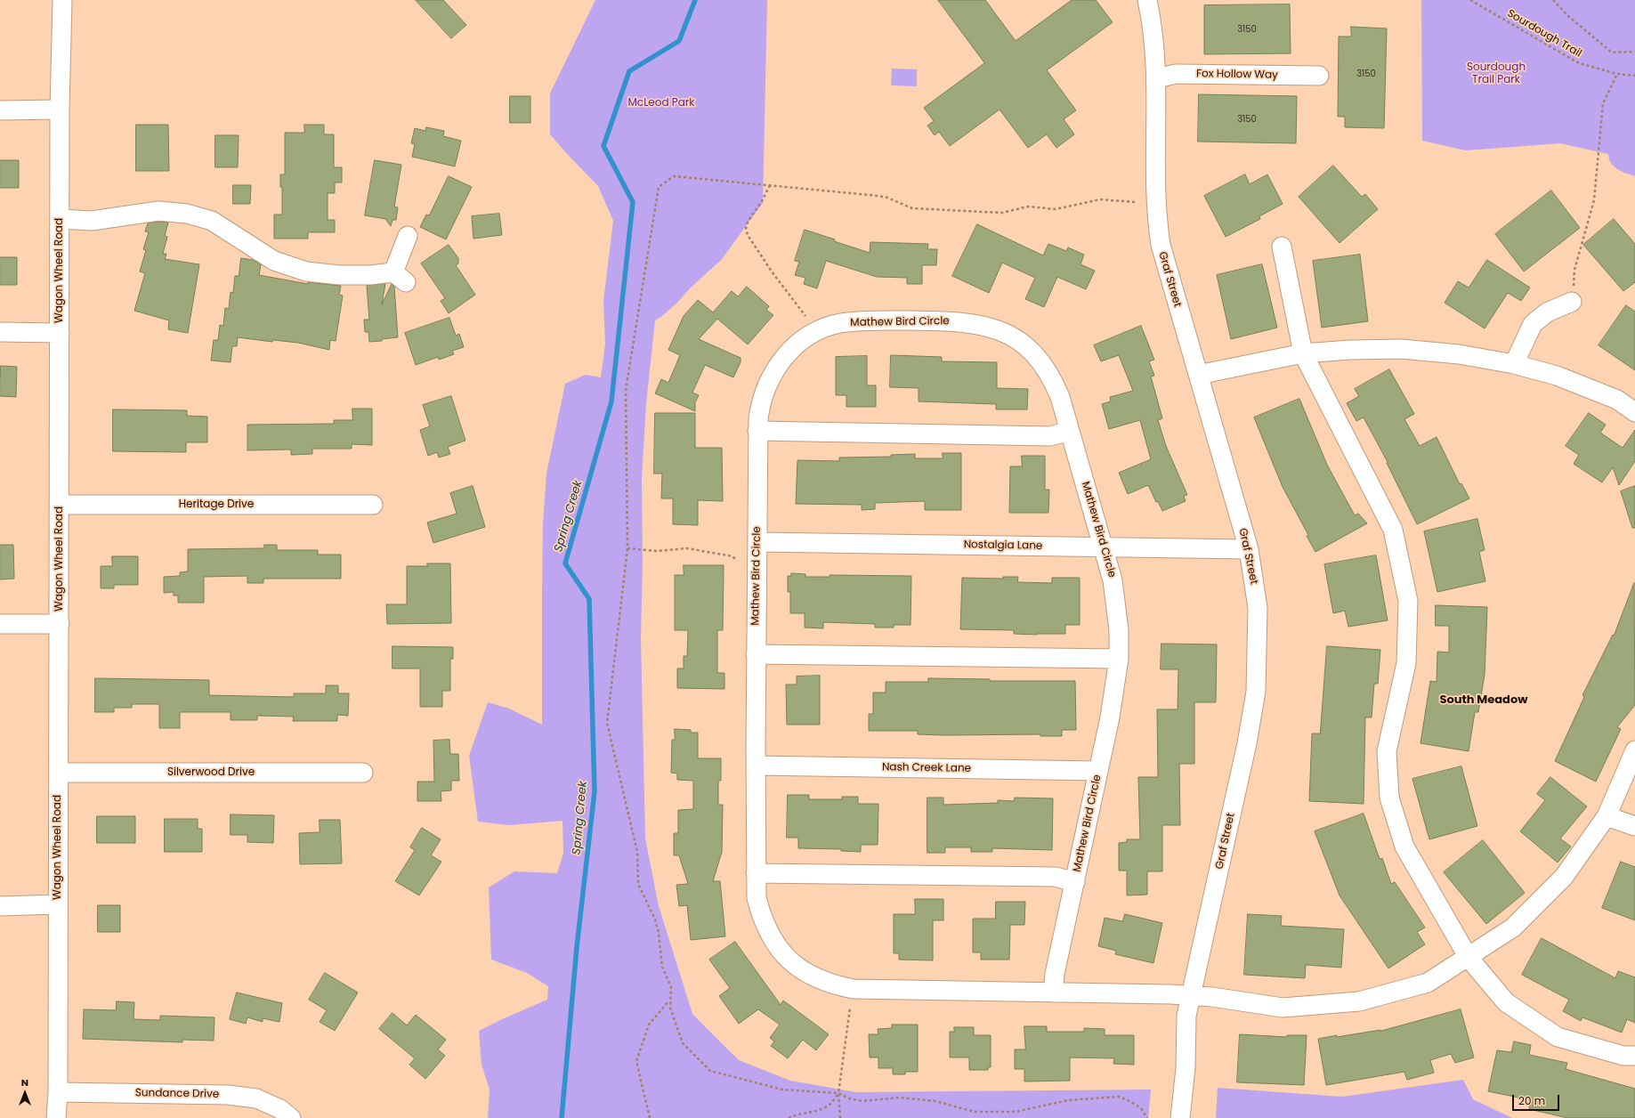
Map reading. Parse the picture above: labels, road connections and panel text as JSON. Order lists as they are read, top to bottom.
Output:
{
  "streets": {
    "street": [
      "Fox Hollow Way",
      "Wagon Wheel Road",
      "Graf Street",
      "Mathew Bird Circle",
      "Heritage Drive",
      "Nostalgia Lane",
      "Nash Creek Lane",
      "Silverwood Drive",
      "Sundance Drive"
    ],
    "path": ["Sourdough Trail"]
  },
  "crossings": [
    ["Fox Hollow Way", "Graf Street"],
    ["Wagon Wheel Road", "Heritage Drive"],
    ["Wagon Wheel Road", "Silverwood Drive"],
    ["Wagon Wheel Road", "Sundance Drive"],
    ["Graf Street", "Mathew Bird Circle"],
    ["Graf Street", "Nostalgia Lane"],
    ["Mathew Bird Circle", "Nostalgia Lane"],
    ["Mathew Bird Circle", "Nash Creek Lane"]
  ],
  "districts": ["South Meadow"],
  "water": ["Spring Creek"],
  "parks": ["Sourdough Trail Park", "McLeod Park"],
  "house_numbers": ["3150", "3150", "3150"],
  "scale_bar": "20 m",
  "north": "top"
}
